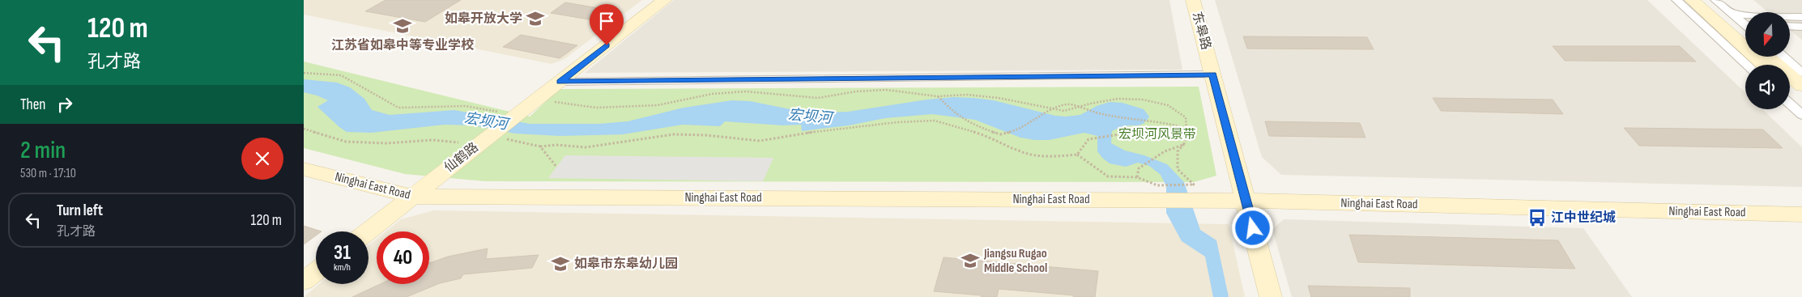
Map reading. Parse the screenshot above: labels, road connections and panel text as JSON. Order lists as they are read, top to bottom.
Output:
{
  "streets": {
    "street": ["东皋路", "仙鹤路", "Ninghai East Road"]
  },
  "crossings": [
    ["东皋路", "Ninghai East Road"],
    ["仙鹤路", "Ninghai East Road"]
  ],
  "water": ["宏坝河"],
  "parks": ["宏坝河风景带"],
  "places": {
    "school or university": [
      "如皋开放大学",
      "江苏省如皋中等专业学校",
      "Jiangsu Rugao Middle School",
      "如皋市东皋幼儿园"
    ],
    "bus stop": ["江中世纪城"]
  },
  "north": "bottom",
  "page": {
    "turn": ["120 m", "孔才路"],
    "then": "Then",
    "heading": ["2 min", "530 m · 17:10"],
    "list": [
      {
        "name": "Turn left",
        "note": "孔才路",
        "value": "120 m"
      }
    ],
    "speed": "31 km/h",
    "limit": "40"
  }
}
